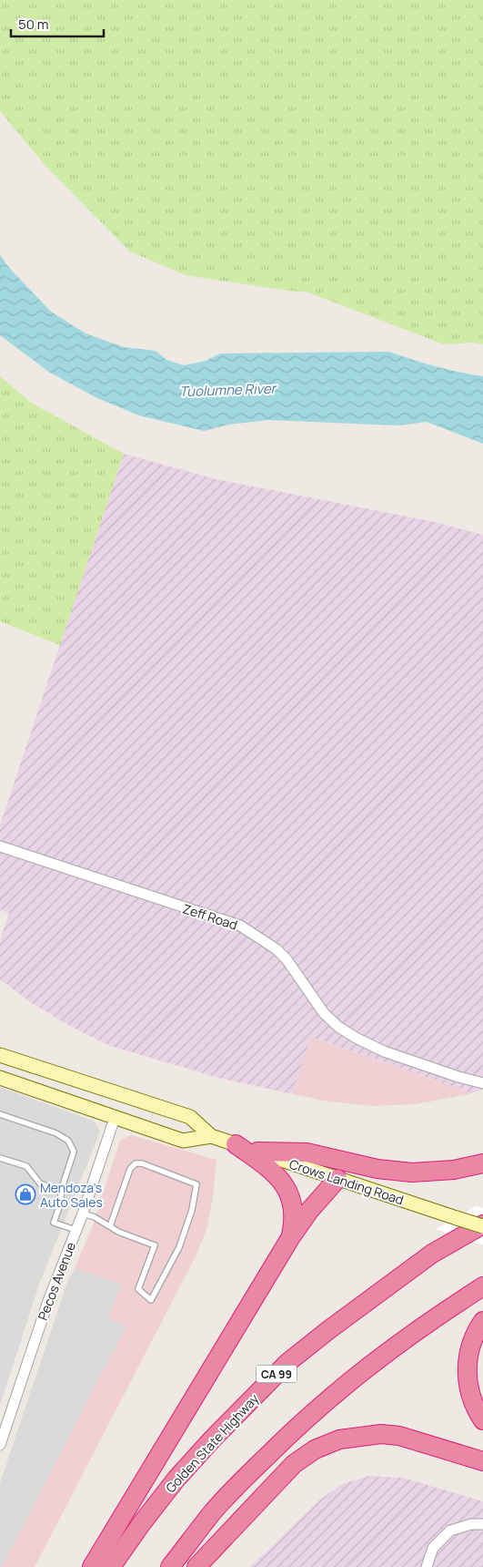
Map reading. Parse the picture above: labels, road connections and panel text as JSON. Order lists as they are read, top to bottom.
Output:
{
  "streets": {
    "highway": ["CA 99", "Golden State Highway"],
    "main road": ["Crows Landing Road"],
    "street": ["Zeff Road", "Pecos Avenue"]
  },
  "crossings": [
    ["Crows Landing Road", "Pecos Avenue"],
    ["Crows Landing Road", "Golden State Highway"]
  ],
  "water": ["Tuolumne River"],
  "places": {
    "shop": ["Mendoza's Auto Sales"]
  },
  "scale_bar": "50 m"
}
